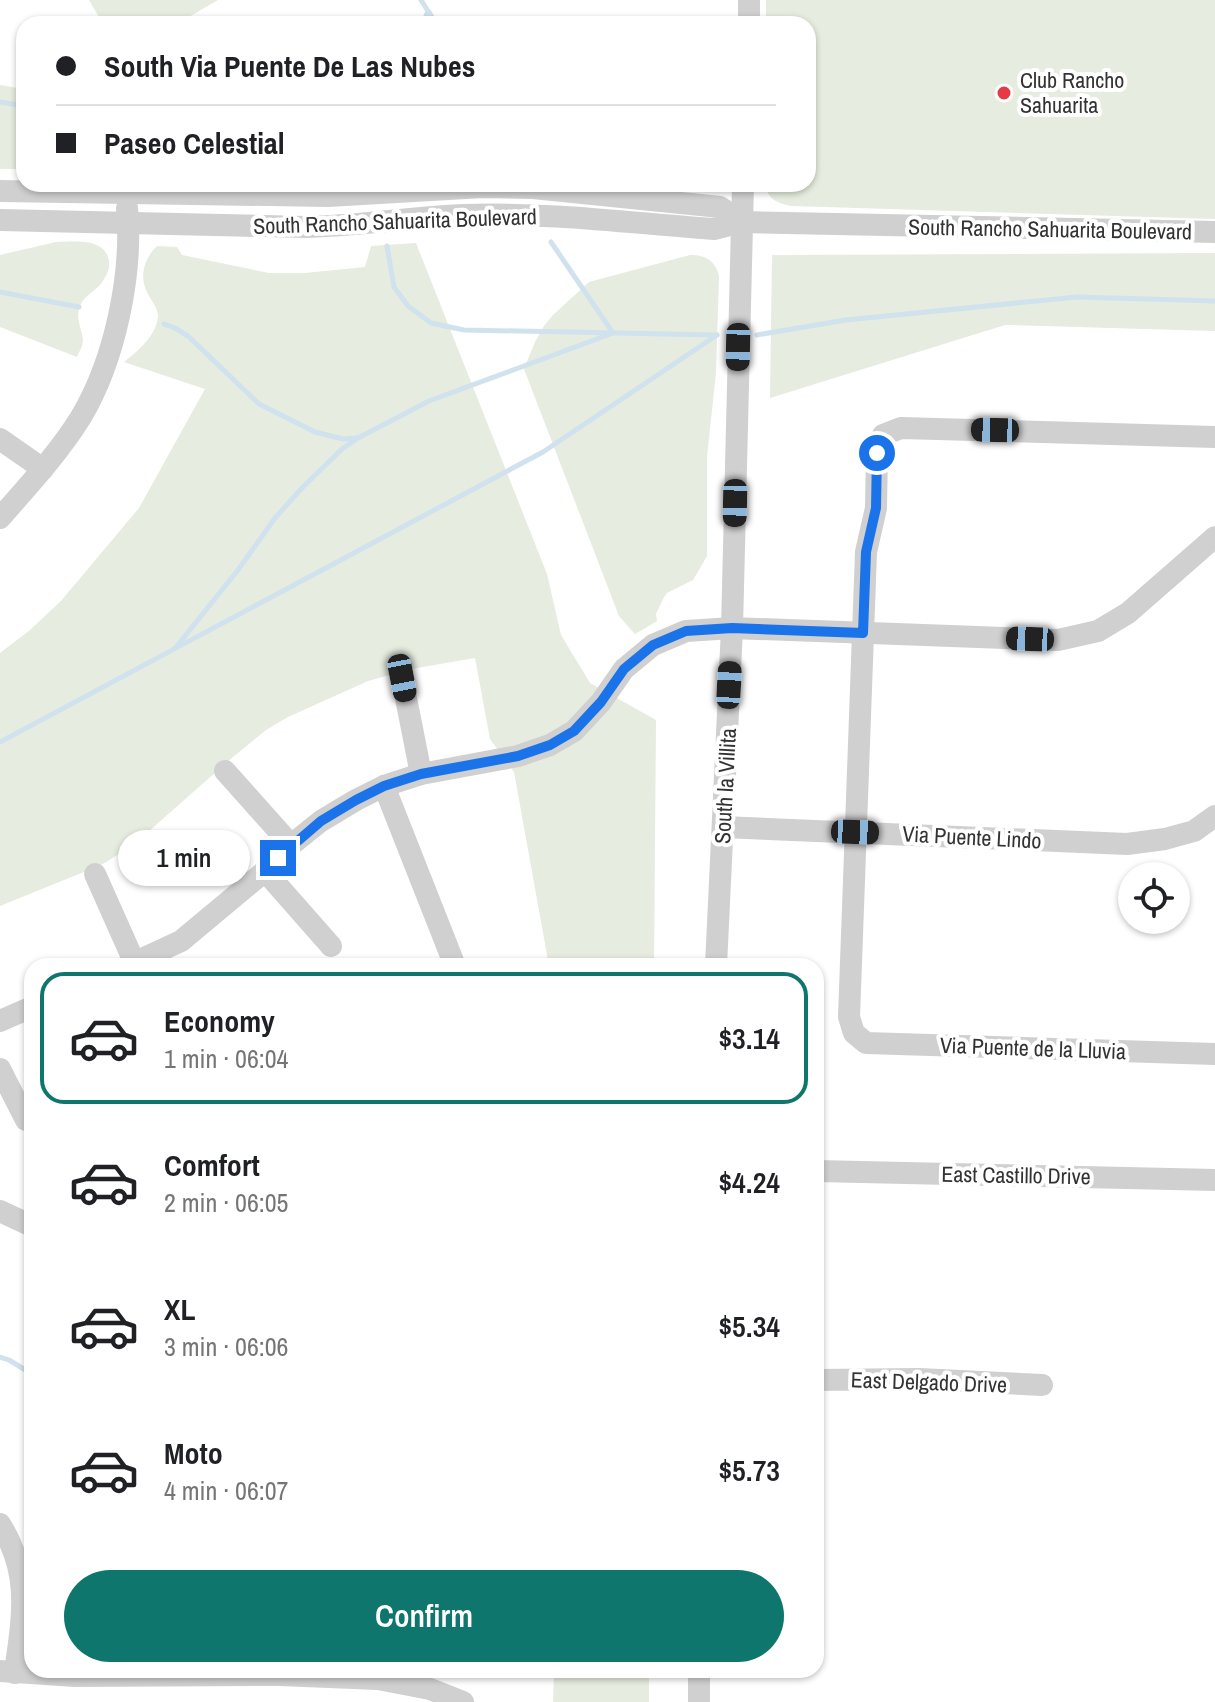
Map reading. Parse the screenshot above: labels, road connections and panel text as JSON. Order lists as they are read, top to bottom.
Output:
{
  "streets": {
    "street": [
      "South Rancho Sahuarita Boulevard",
      "South la Villita",
      "Via Puente Lindo",
      "Via Puente de la Lluvia",
      "East Castillo Drive",
      "East Delgado Drive"
    ]
  },
  "crossings": [
    ["South Rancho Sahuarita Boulevard", "South la Villita"],
    ["South la Villita", "Via Puente Lindo"],
    ["Via Puente Lindo", "Via Puente de la Lluvia"]
  ],
  "places": ["Club Rancho Sahuarita"],
  "page": {
    "banner": ["South Via Puente De Las Nubes", "Paseo Celestial"],
    "bubble": "1 min",
    "list": [
      {
        "name": "Economy",
        "note": "1 min · 06:04",
        "value": "$3.14"
      },
      {
        "name": "Comfort",
        "note": "2 min · 06:05",
        "value": "$4.24"
      },
      {
        "name": "XL",
        "note": "3 min · 06:06",
        "value": "$5.34"
      },
      {
        "name": "Moto",
        "note": "4 min · 06:07",
        "value": "$5.73"
      }
    ],
    "buttons": "Confirm"
  }
}
